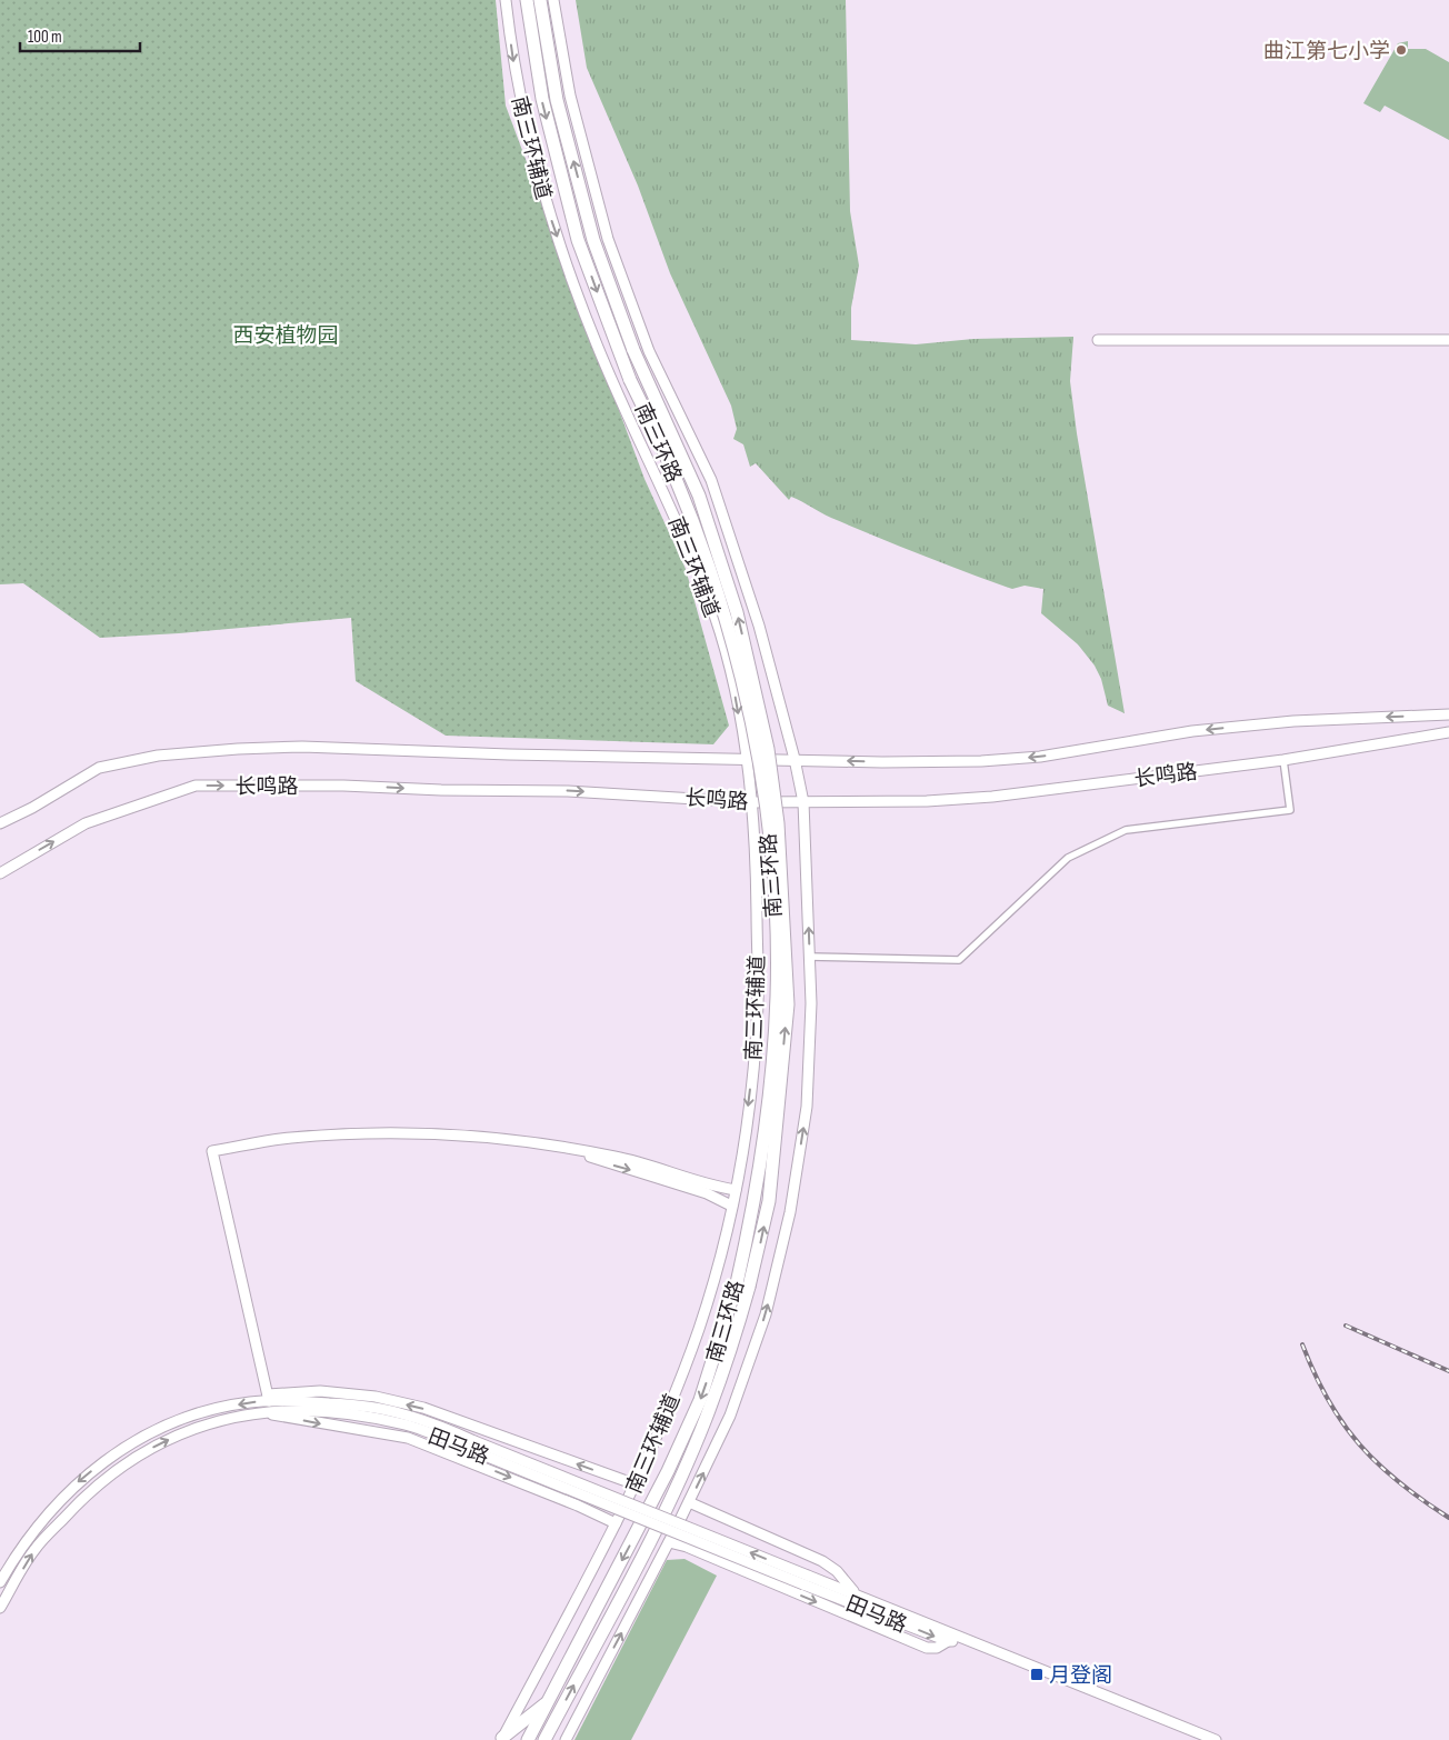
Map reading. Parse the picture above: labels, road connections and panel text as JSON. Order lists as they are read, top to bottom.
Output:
{
  "streets": {
    "highway": ["南三环路"],
    "main road": ["南三环辅道", "长鸣路", "田马路"]
  },
  "crossings": [
    ["南三环辅道", "长鸣路"]
  ],
  "parks": ["西安植物园"],
  "places": {
    "other": ["曲江第七小学"],
    "transit": ["月登阁"]
  },
  "scale_bar": "100 m"
}
